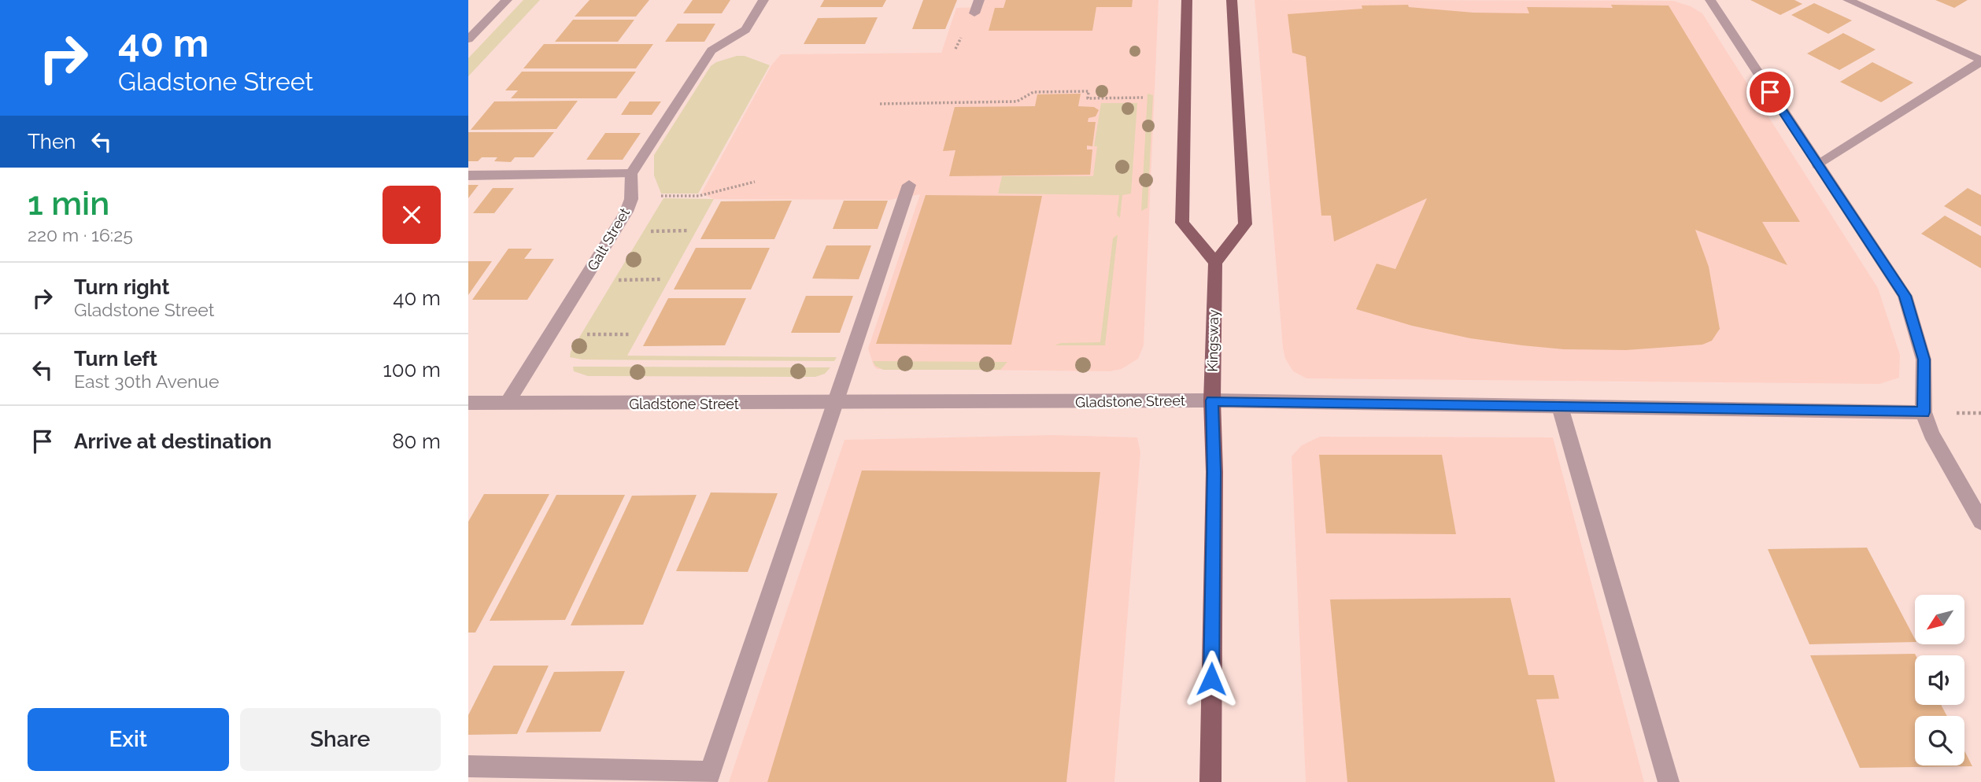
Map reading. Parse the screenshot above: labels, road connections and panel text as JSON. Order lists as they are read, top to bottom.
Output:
{
  "streets": {
    "main road": ["Kingsway"],
    "street": ["Galt Street", "Gladstone Street"]
  },
  "crossings": [
    ["Galt Street", "Gladstone Street"],
    ["Kingsway", "Gladstone Street"]
  ],
  "north": "bottom left",
  "page": {
    "turn": ["40 m", "Gladstone Street"],
    "then": "Then",
    "heading": ["1 min", "220 m · 16:25"],
    "list": [
      {
        "name": "Turn right",
        "note": "Gladstone Street",
        "value": "40 m"
      },
      {
        "name": "Turn left",
        "note": "East 30th Avenue",
        "value": "100 m"
      },
      {
        "name": "Arrive at destination",
        "value": "80 m"
      }
    ],
    "buttons": ["Exit", "Share"]
  }
}
